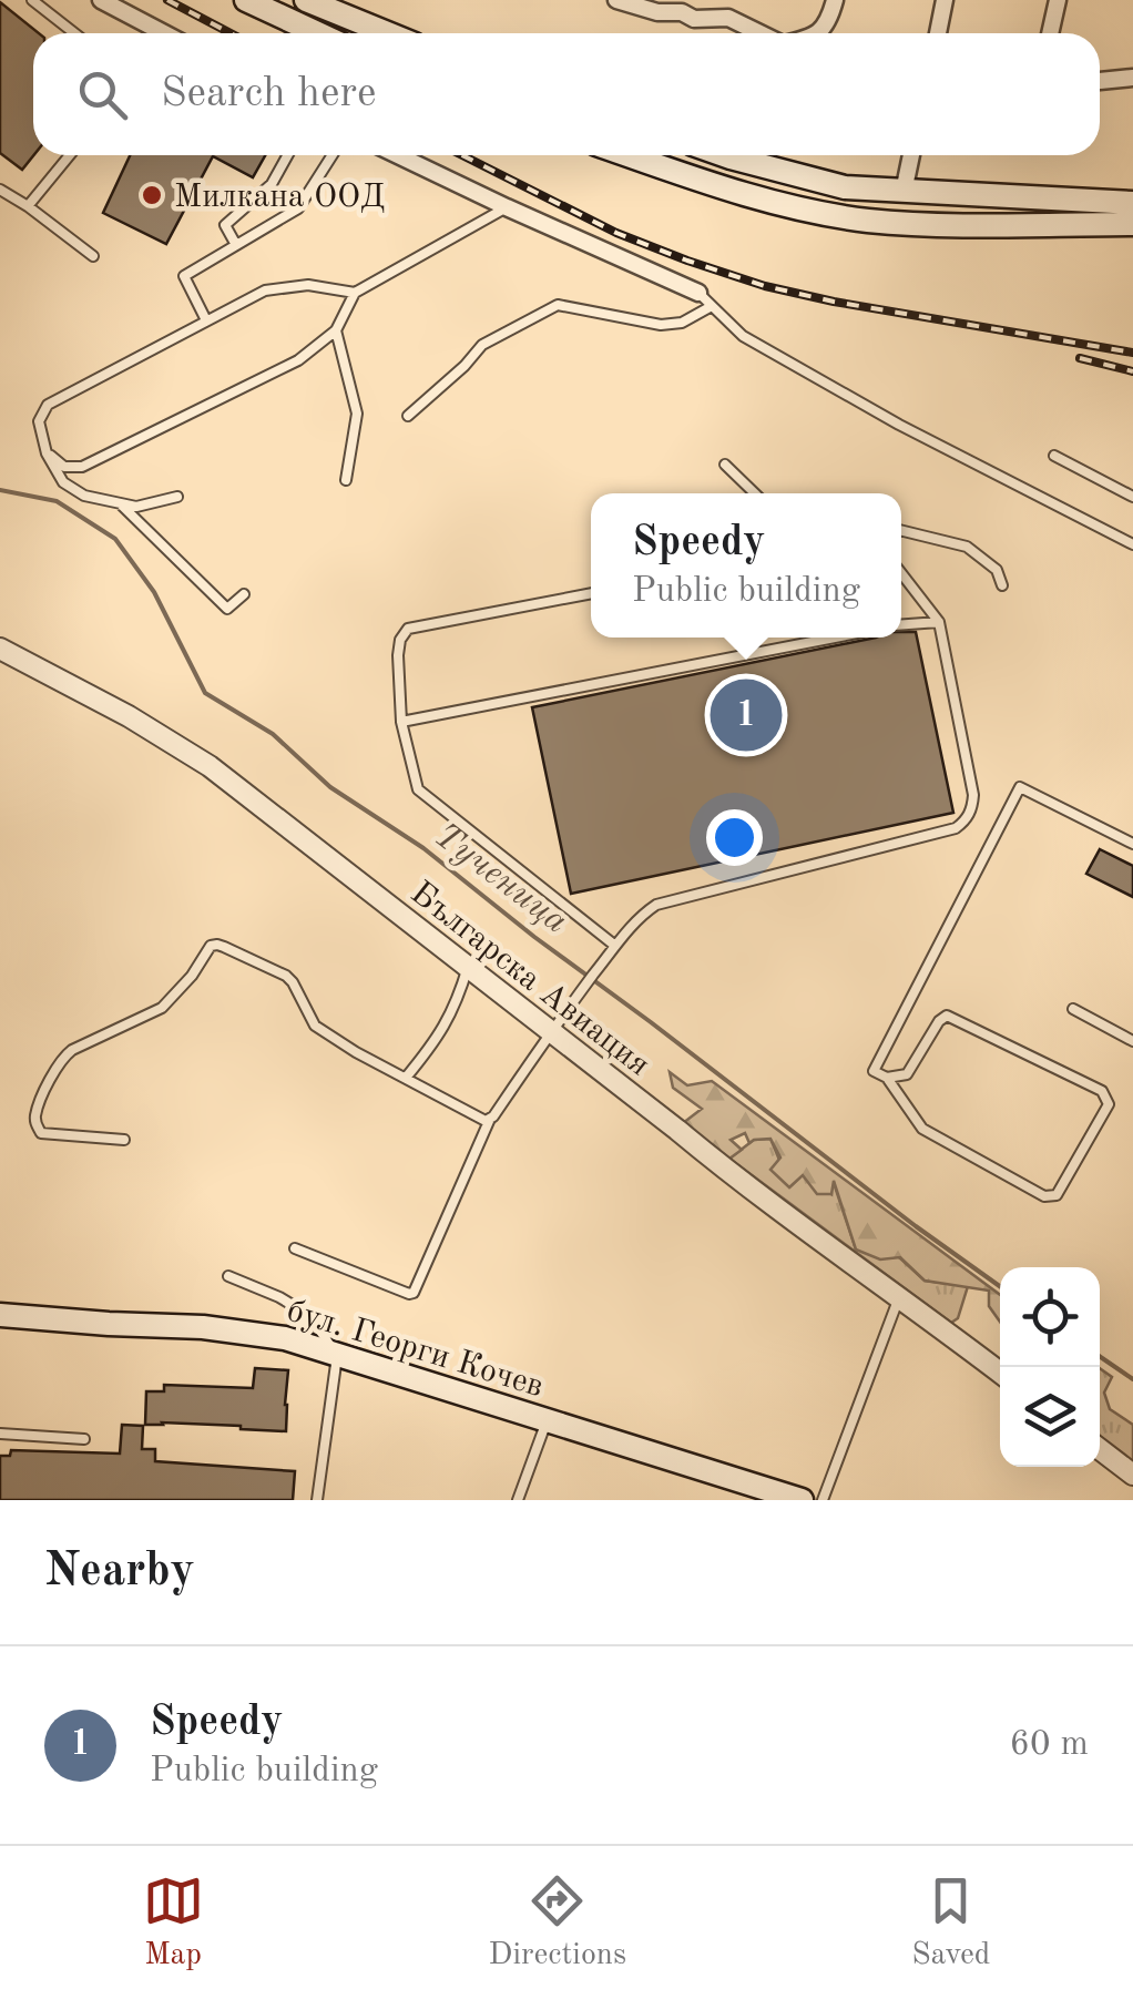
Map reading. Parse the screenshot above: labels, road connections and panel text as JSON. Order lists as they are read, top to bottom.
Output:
{
  "streets": {
    "main road": ["бул. Георги Кочев"],
    "street": ["Българска Авиация"]
  },
  "water": ["Тученица"],
  "places": ["Милкана OOД"],
  "page": {
    "search": "Search here",
    "popup": ["Speedy", "Public building"],
    "pins": "1",
    "heading": "Nearby",
    "list": [
      {
        "mark": "1",
        "name": "Speedy",
        "note": "Public building",
        "value": "60 m"
      }
    ],
    "nav": ["Map", "Directions", "Saved"]
  }
}
